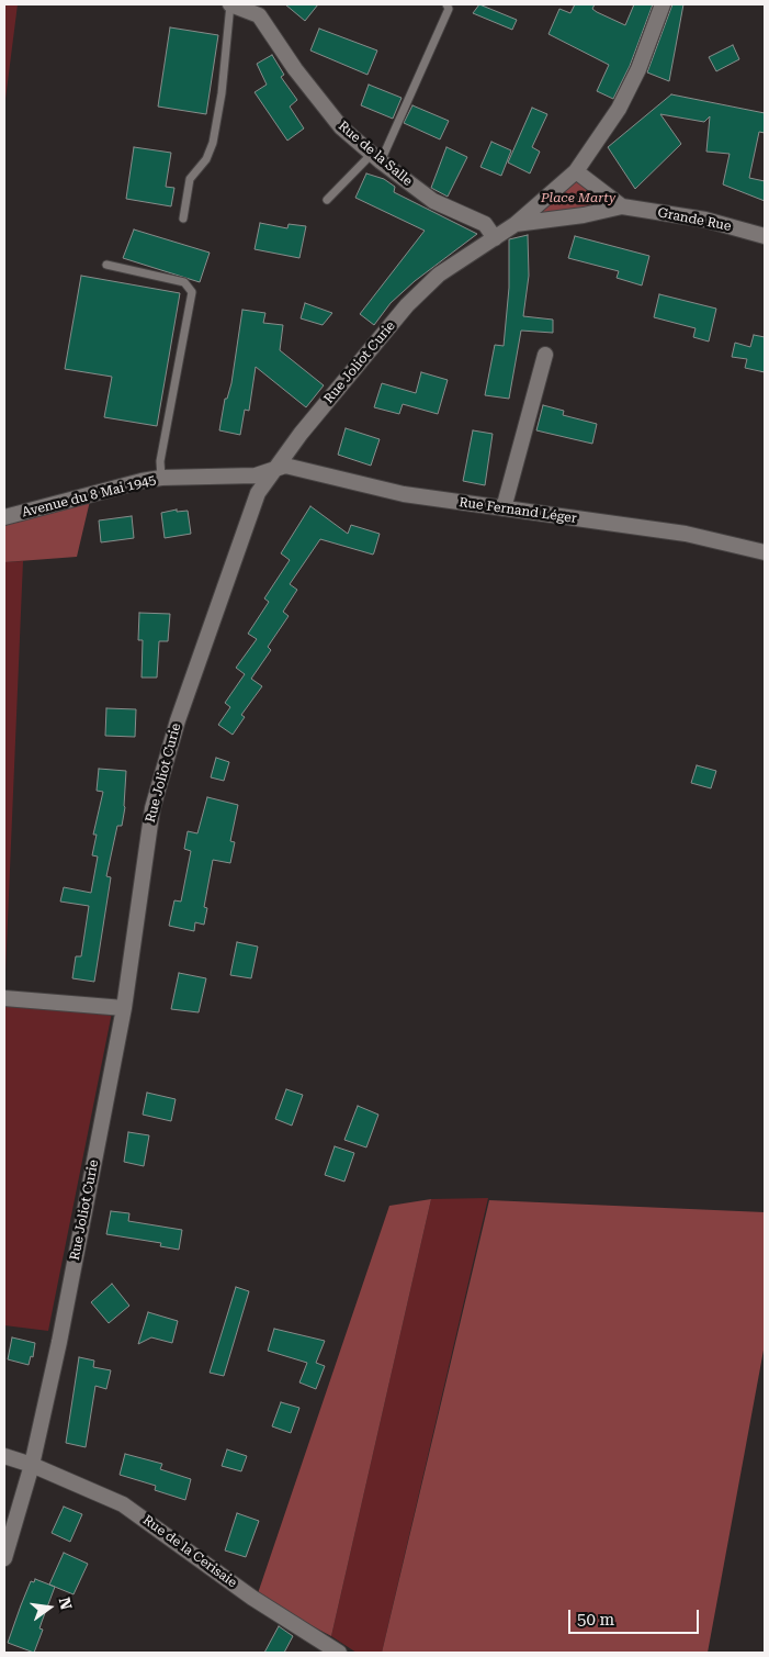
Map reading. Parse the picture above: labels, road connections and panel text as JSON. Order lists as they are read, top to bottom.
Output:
{
  "streets": {
    "street": [
      "Rue de la Salle",
      "Grande Rue",
      "Rue Joliot Curie",
      "Avenue du 8 Mai 1945",
      "Rue Fernand Léger",
      "Rue de la Cerisaie"
    ]
  },
  "crossings": [
    ["Rue de la Salle", "Rue Joliot Curie"],
    ["Grande Rue", "Rue Joliot Curie"],
    ["Rue Joliot Curie", "Avenue du 8 Mai 1945"],
    ["Rue Joliot Curie", "Rue Fernand Léger"],
    ["Rue Joliot Curie", "Rue de la Cerisaie"],
    ["Avenue du 8 Mai 1945", "Rue Fernand Léger"]
  ],
  "parks": ["Place Marty"],
  "scale_bar": "50 m",
  "north": "right"
}
